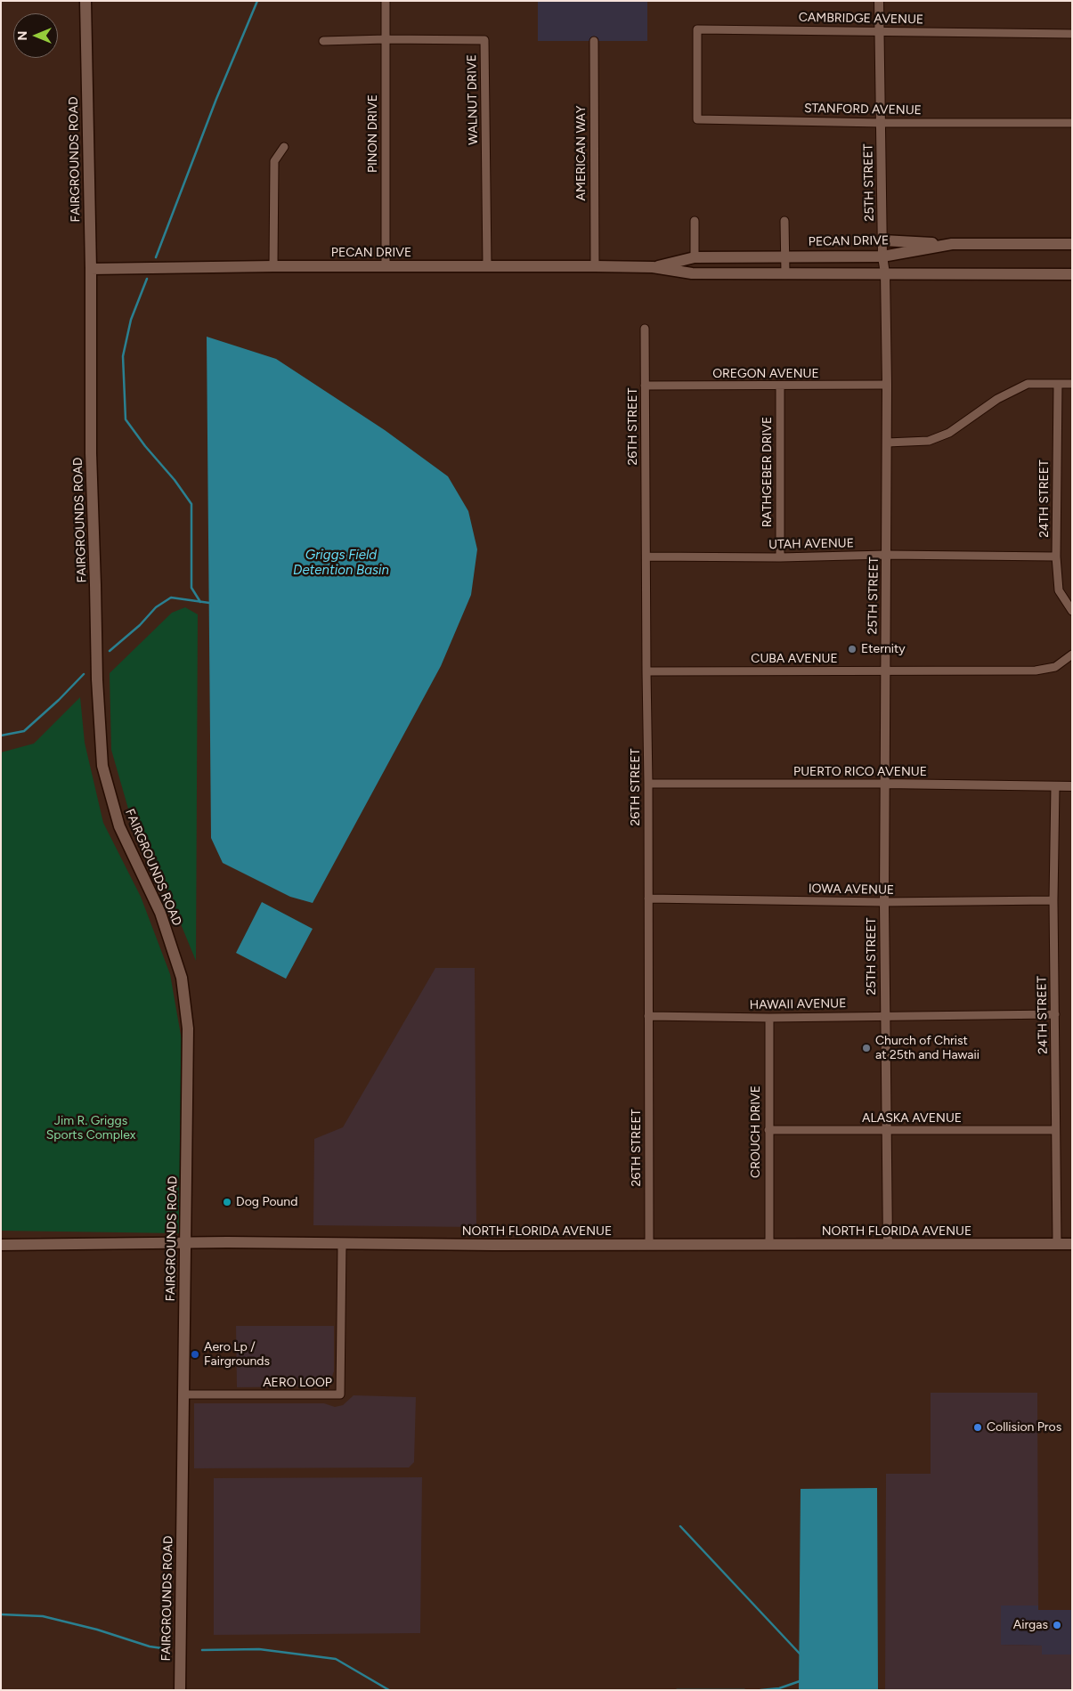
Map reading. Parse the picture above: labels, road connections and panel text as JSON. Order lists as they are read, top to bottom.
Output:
{
  "streets": {
    "main road": ["FAIRGROUNDS ROAD", "PECAN DRIVE", "NORTH FLORIDA AVENUE"],
    "street": [
      "CAMBRIDGE AVENUE",
      "WALNUT DRIVE",
      "STANFORD AVENUE",
      "PINON DRIVE",
      "AMERICAN WAY",
      "25TH STREET",
      "OREGON AVENUE",
      "26TH STREET",
      "RATHGEBER DRIVE",
      "24TH STREET",
      "UTAH AVENUE",
      "CUBA AVENUE",
      "PUERTO RICO AVENUE",
      "IOWA AVENUE",
      "HAWAII AVENUE",
      "ALASKA AVENUE",
      "CROUCH DRIVE",
      "AERO LOOP"
    ]
  },
  "crossings": [
    ["CAMBRIDGE AVENUE", "STANFORD AVENUE"],
    ["CAMBRIDGE AVENUE", "25TH STREET"],
    ["WALNUT DRIVE", "PINON DRIVE"],
    ["WALNUT DRIVE", "PECAN DRIVE"],
    ["STANFORD AVENUE", "25TH STREET"],
    ["PINON DRIVE", "PECAN DRIVE"],
    ["AMERICAN WAY", "PECAN DRIVE"],
    ["FAIRGROUNDS ROAD", "PECAN DRIVE"],
    ["FAIRGROUNDS ROAD", "NORTH FLORIDA AVENUE"],
    ["FAIRGROUNDS ROAD", "AERO LOOP"],
    ["25TH STREET", "PECAN DRIVE"],
    ["25TH STREET", "OREGON AVENUE"],
    ["25TH STREET", "UTAH AVENUE"],
    ["25TH STREET", "CUBA AVENUE"],
    ["25TH STREET", "PUERTO RICO AVENUE"],
    ["25TH STREET", "IOWA AVENUE"],
    ["25TH STREET", "HAWAII AVENUE"],
    ["25TH STREET", "ALASKA AVENUE"],
    ["25TH STREET", "NORTH FLORIDA AVENUE"],
    ["OREGON AVENUE", "26TH STREET"],
    ["OREGON AVENUE", "RATHGEBER DRIVE"],
    ["26TH STREET", "UTAH AVENUE"],
    ["26TH STREET", "CUBA AVENUE"],
    ["26TH STREET", "PUERTO RICO AVENUE"],
    ["26TH STREET", "IOWA AVENUE"],
    ["26TH STREET", "HAWAII AVENUE"],
    ["26TH STREET", "NORTH FLORIDA AVENUE"],
    ["RATHGEBER DRIVE", "UTAH AVENUE"],
    ["24TH STREET", "UTAH AVENUE"],
    ["24TH STREET", "PUERTO RICO AVENUE"],
    ["24TH STREET", "IOWA AVENUE"],
    ["24TH STREET", "HAWAII AVENUE"],
    ["24TH STREET", "ALASKA AVENUE"],
    ["24TH STREET", "NORTH FLORIDA AVENUE"],
    ["HAWAII AVENUE", "CROUCH DRIVE"],
    ["ALASKA AVENUE", "CROUCH DRIVE"],
    ["CROUCH DRIVE", "NORTH FLORIDA AVENUE"],
    ["NORTH FLORIDA AVENUE", "AERO LOOP"]
  ],
  "water": ["Griggs Field Detention Basin"],
  "parks": ["Jim R. Griggs Sports Complex"],
  "places": [
    "Eternity",
    "Church of Christ at 25th and Hawaii",
    "Dog Pound",
    "Aero Lp / Fairgrounds",
    "Collision Pros",
    "Airgas"
  ],
  "north": "left"
}
